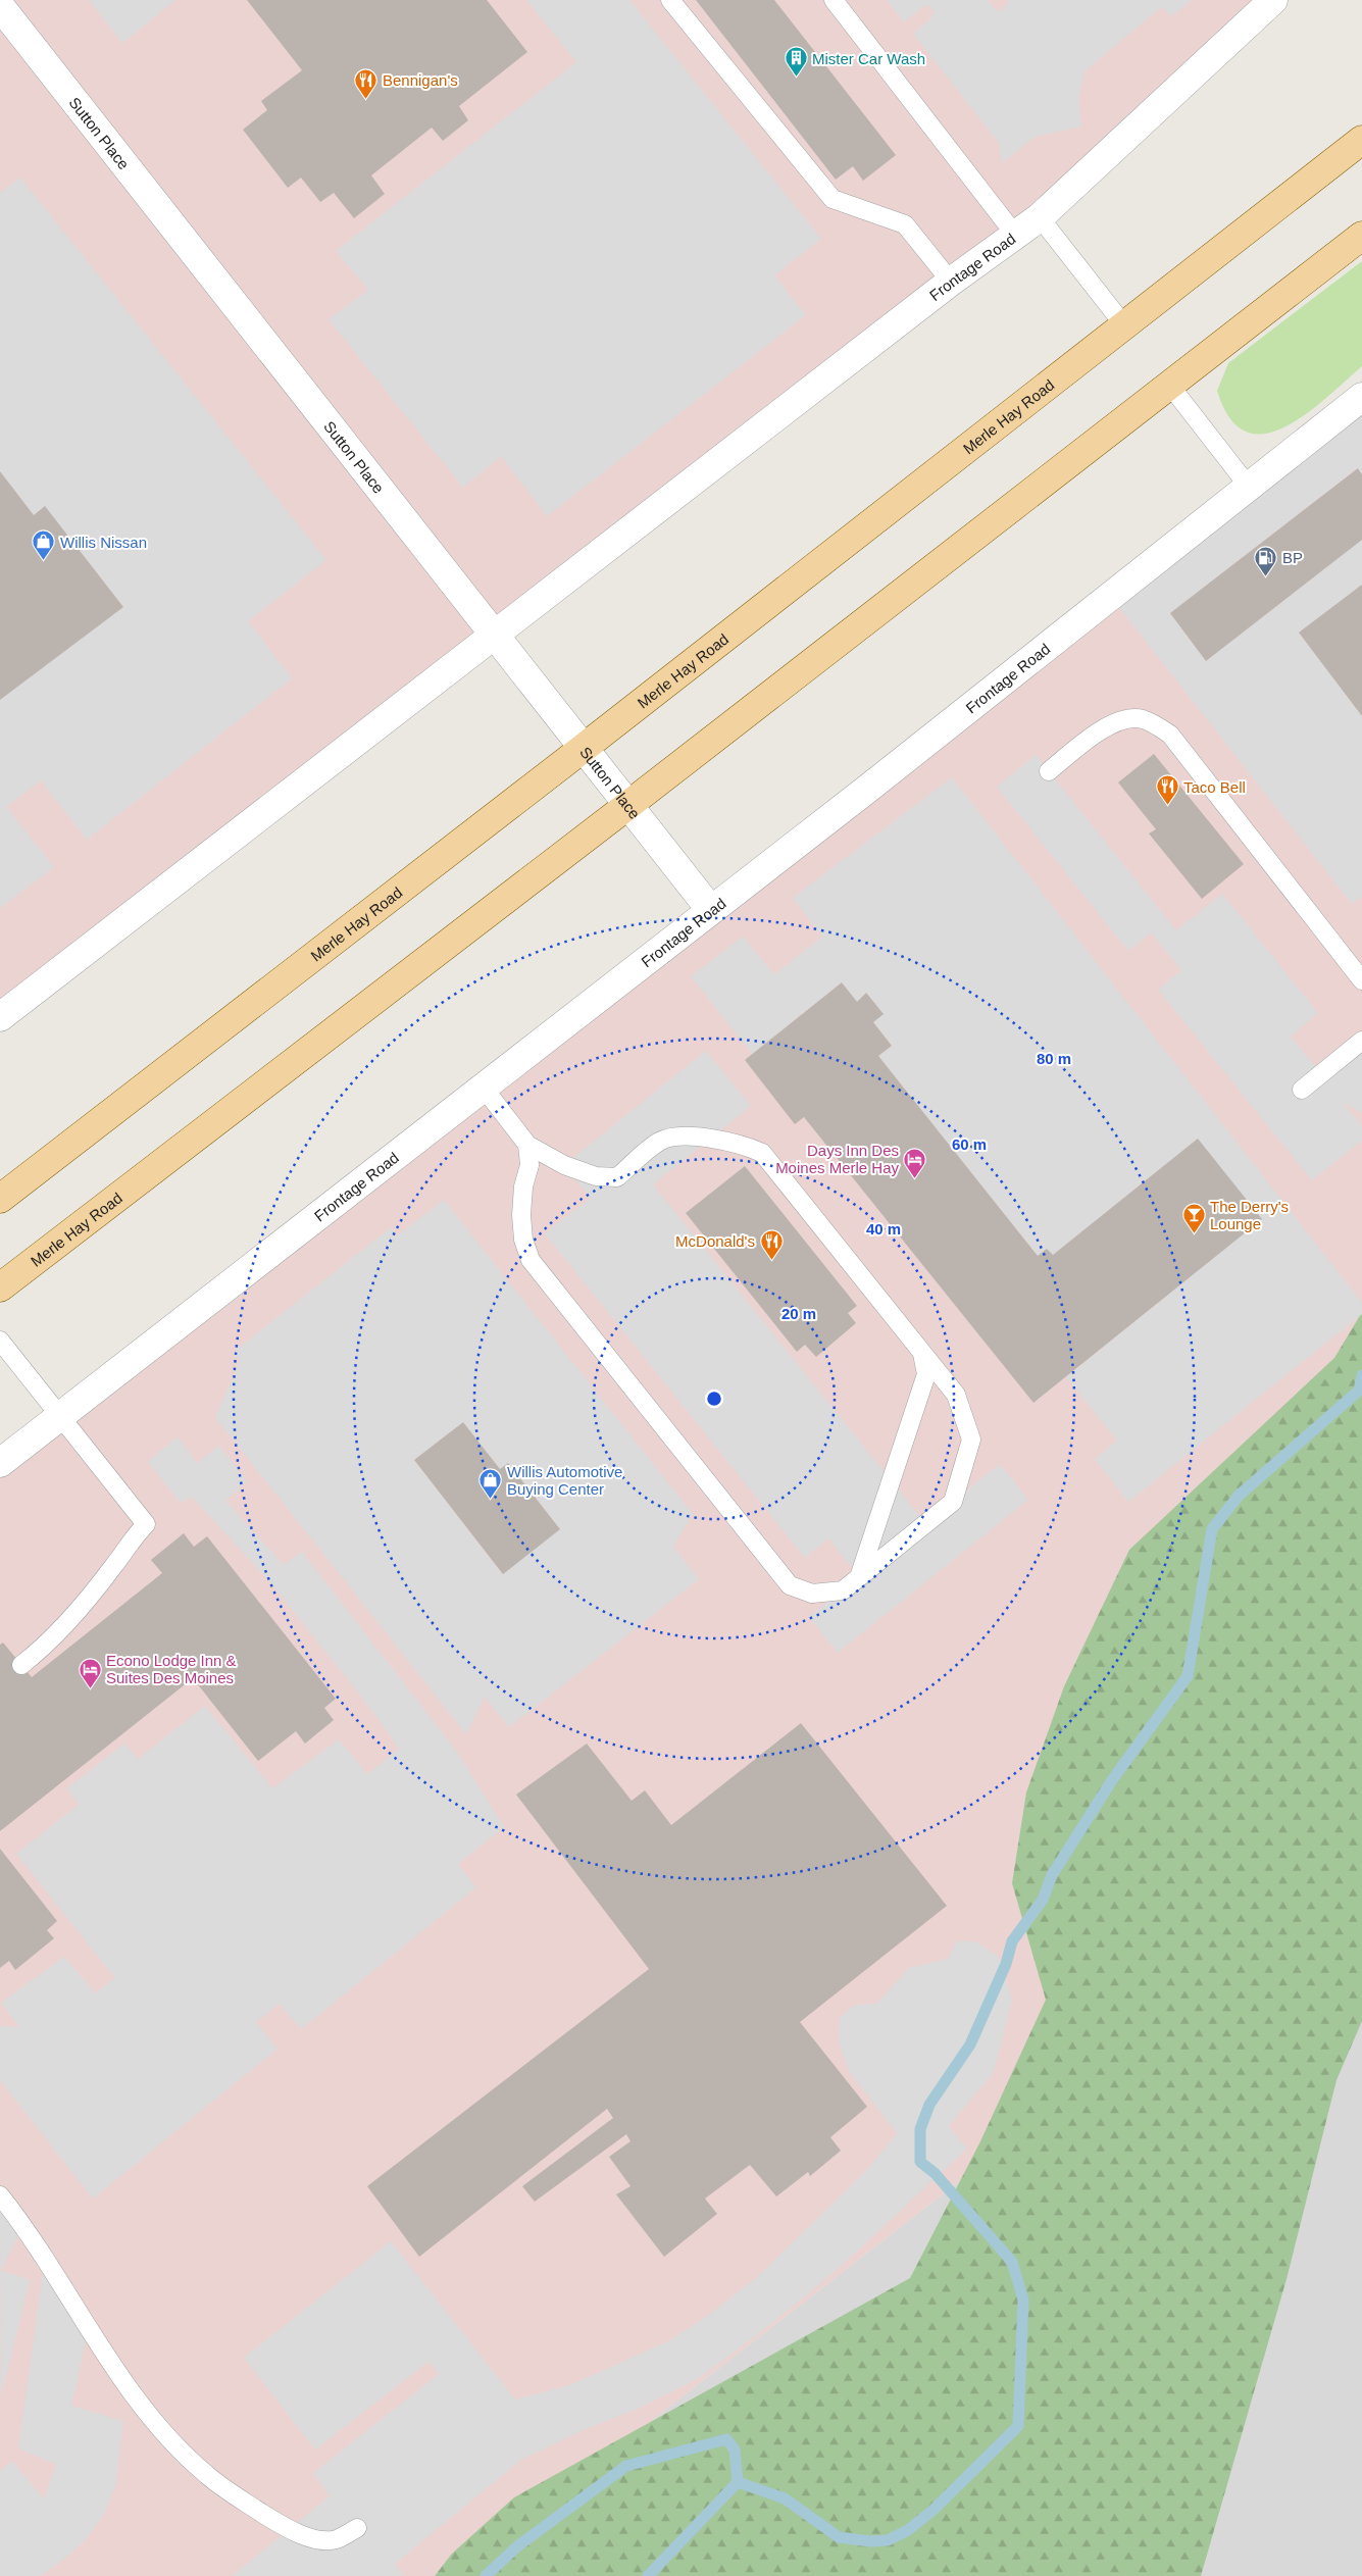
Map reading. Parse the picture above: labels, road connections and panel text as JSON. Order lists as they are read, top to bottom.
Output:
{
  "streets": {
    "main road": ["Merle Hay Road"],
    "street": ["Sutton Place", "Frontage Road"]
  },
  "crossings": [
    ["Sutton Place", "Frontage Road"],
    ["Sutton Place", "Merle Hay Road"]
  ],
  "places": {
    "building": ["Mister Car Wash"],
    "restaurant": ["Bennigan's", "Taco Bell", "McDonald's"],
    "shop": ["Willis Nissan", "Willis Automotive Buying Center"],
    "fuel station": ["BP"],
    "hotel": ["Days Inn Des Moines Merle Hay", "Econo Lodge Inn & Suites Des Moines"],
    "bar": ["The Derry's Lounge"]
  },
  "rings": [
    "80 m",
    "60 m",
    "40 m",
    "20 m"
  ]
}
